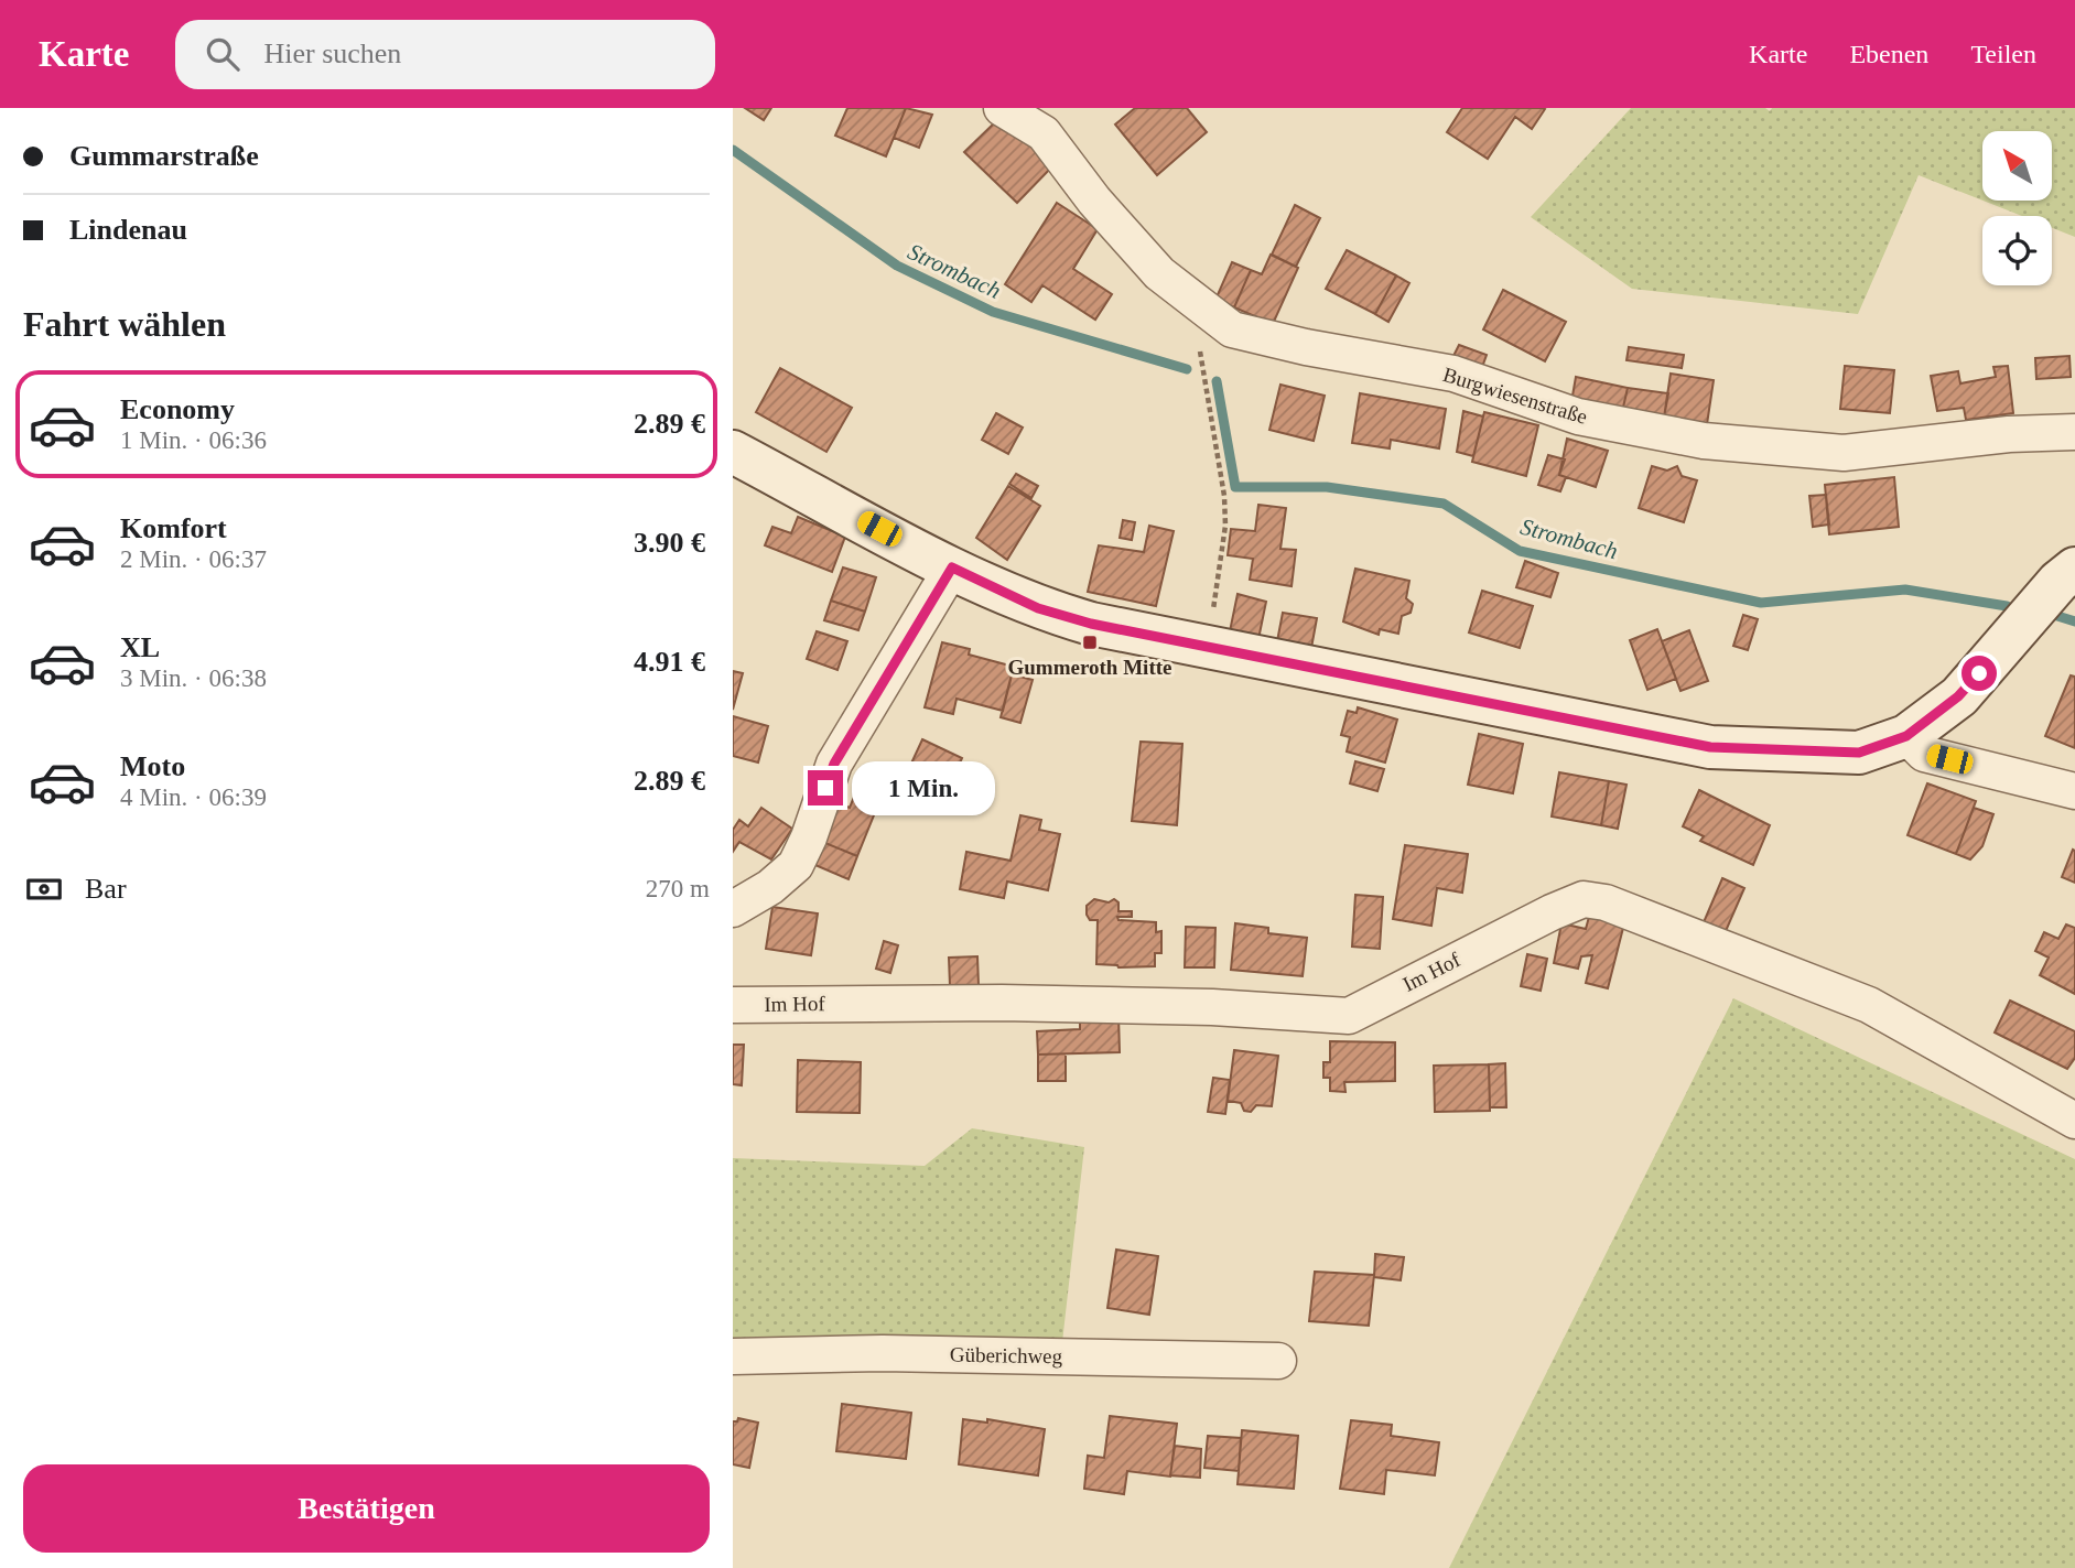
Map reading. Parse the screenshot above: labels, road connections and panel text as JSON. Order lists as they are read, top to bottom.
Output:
{
  "streets": {
    "street": ["Burgwiesenstraße", "Im Hof", "Güberichweg"]
  },
  "water": ["Strombach"],
  "places": {
    "transit": ["Gummeroth Mitte"]
  },
  "north": "top left",
  "page": {
    "header": "Karte",
    "search": "Hier suchen",
    "nav": ["Karte", "Ebenen", "Teilen"],
    "banner": ["Gummarstraße", "Lindenau"],
    "heading": "Fahrt wählen",
    "list": [
      {
        "name": "Economy",
        "note": "1 Min. · 06:36",
        "value": "2.89 €"
      },
      {
        "name": "Komfort",
        "note": "2 Min. · 06:37",
        "value": "3.90 €"
      },
      {
        "name": "XL",
        "note": "3 Min. · 06:38",
        "value": "4.91 €"
      },
      {
        "name": "Moto",
        "note": "4 Min. · 06:39",
        "value": "2.89 €"
      }
    ],
    "bubble": "1 Min.",
    "pay": ["Bar", "270 m"],
    "buttons": "Bestätigen"
  }
}
